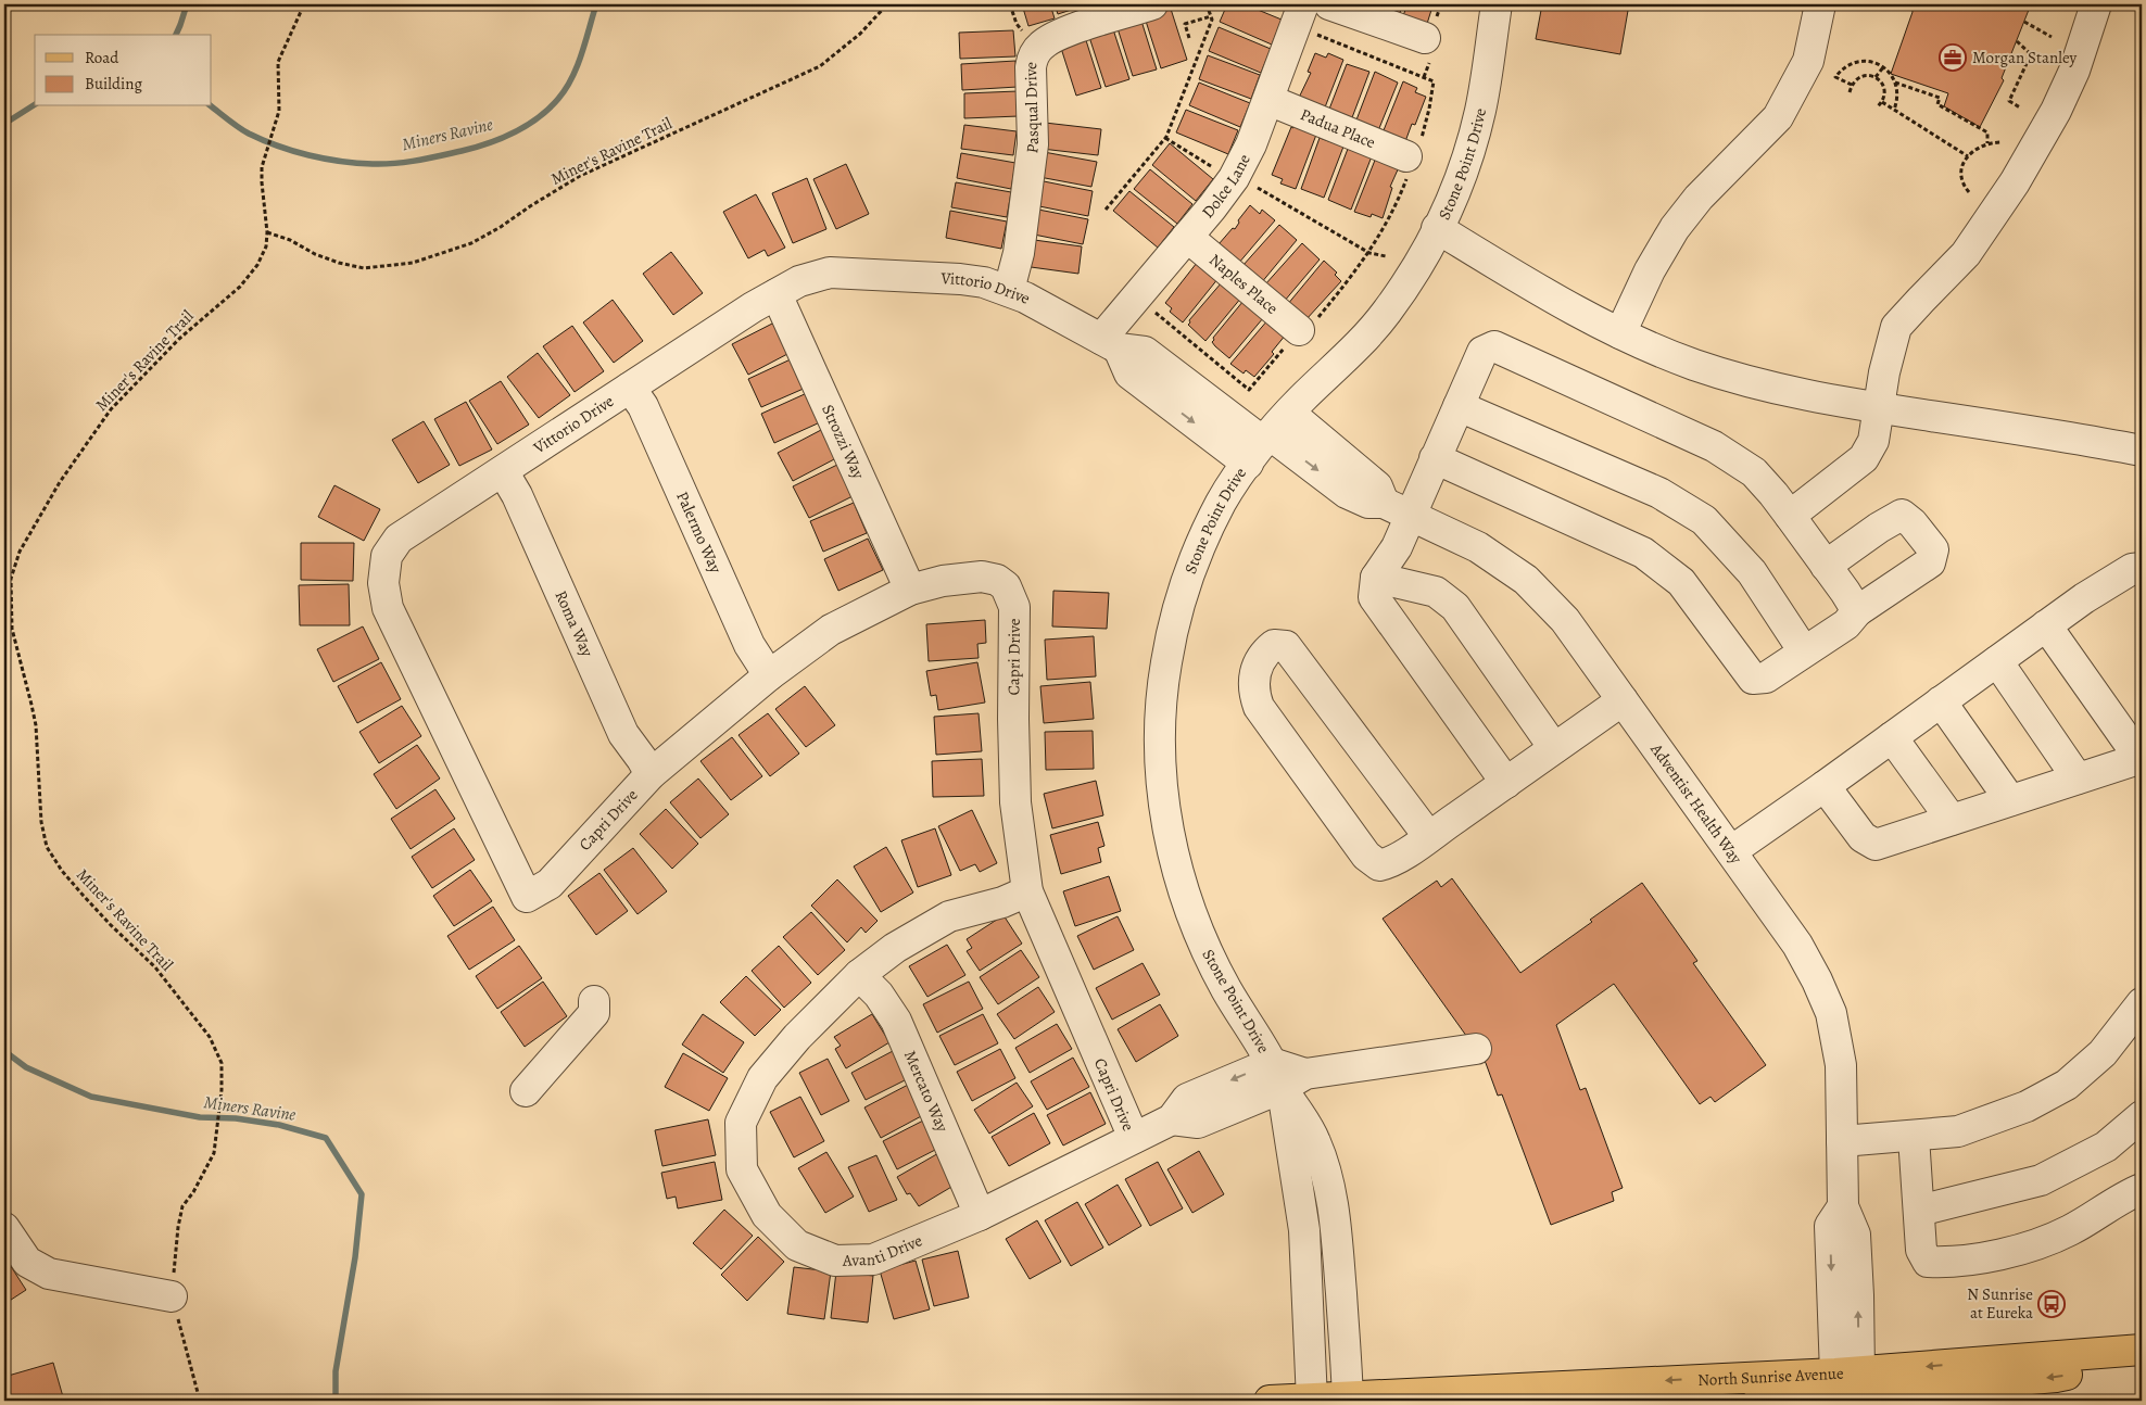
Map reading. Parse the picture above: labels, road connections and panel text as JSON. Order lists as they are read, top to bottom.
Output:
{
  "streets": {
    "main road": ["North Sunrise Avenue"],
    "street": [
      "Pasqual Drive",
      "Padua Place",
      "Stone Point Drive",
      "Dolce Lane",
      "Naples Place",
      "Vittorio Drive",
      "Strozzi Way",
      "Palermo Way",
      "Roma Way",
      "Capri Drive",
      "Adventist Health Way",
      "Mercato Way",
      "Avanti Drive"
    ],
    "path": ["Miner's Ravine Trail"]
  },
  "crossings": [
    ["Pasqual Drive", "Vittorio Drive"],
    ["Padua Place", "Dolce Lane"],
    ["Stone Point Drive", "Adventist Health Way"],
    ["Stone Point Drive", "Avanti Drive"],
    ["Stone Point Drive", "North Sunrise Avenue"],
    ["Dolce Lane", "Naples Place"],
    ["Dolce Lane", "Vittorio Drive"],
    ["Vittorio Drive", "Strozzi Way"],
    ["Vittorio Drive", "Palermo Way"],
    ["Vittorio Drive", "Roma Way"],
    ["Vittorio Drive", "Capri Drive"],
    ["Strozzi Way", "Capri Drive"],
    ["Palermo Way", "Capri Drive"],
    ["Roma Way", "Capri Drive"],
    ["Capri Drive", "Avanti Drive"],
    ["Adventist Health Way", "North Sunrise Avenue"],
    ["Mercato Way", "Avanti Drive"]
  ],
  "water": ["Miners Ravine"],
  "places": {
    "office": ["Morgan Stanley"],
    "bus stop": ["N Sunrise at Eureka"]
  },
  "legend": ["Road", "Building"]
}
